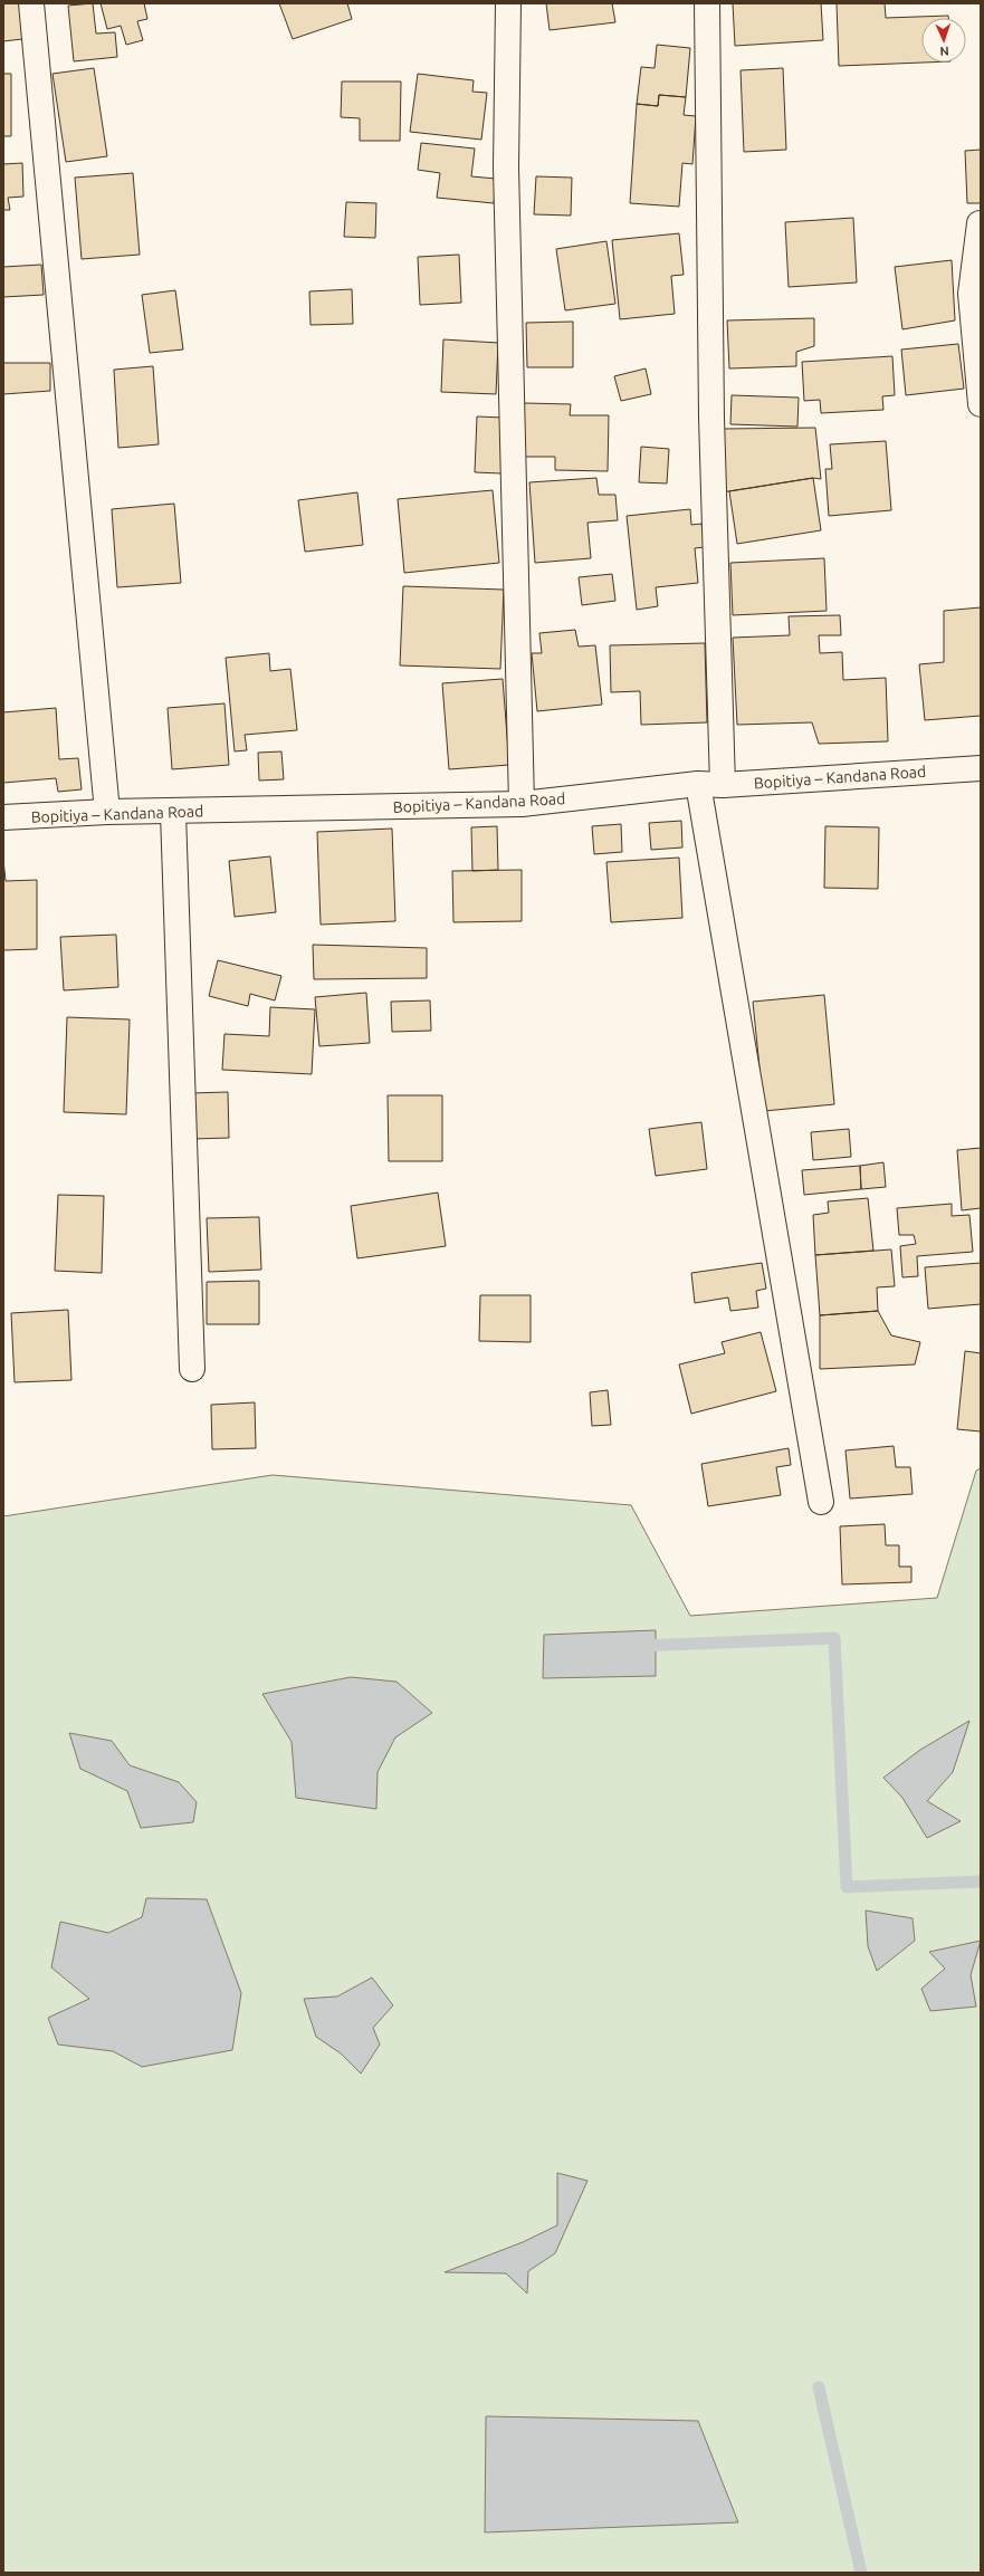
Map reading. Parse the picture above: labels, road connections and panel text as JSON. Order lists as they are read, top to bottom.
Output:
{
  "streets": {
    "street": ["Bopitiya – Kandana Road"]
  },
  "north": "bottom"
}
